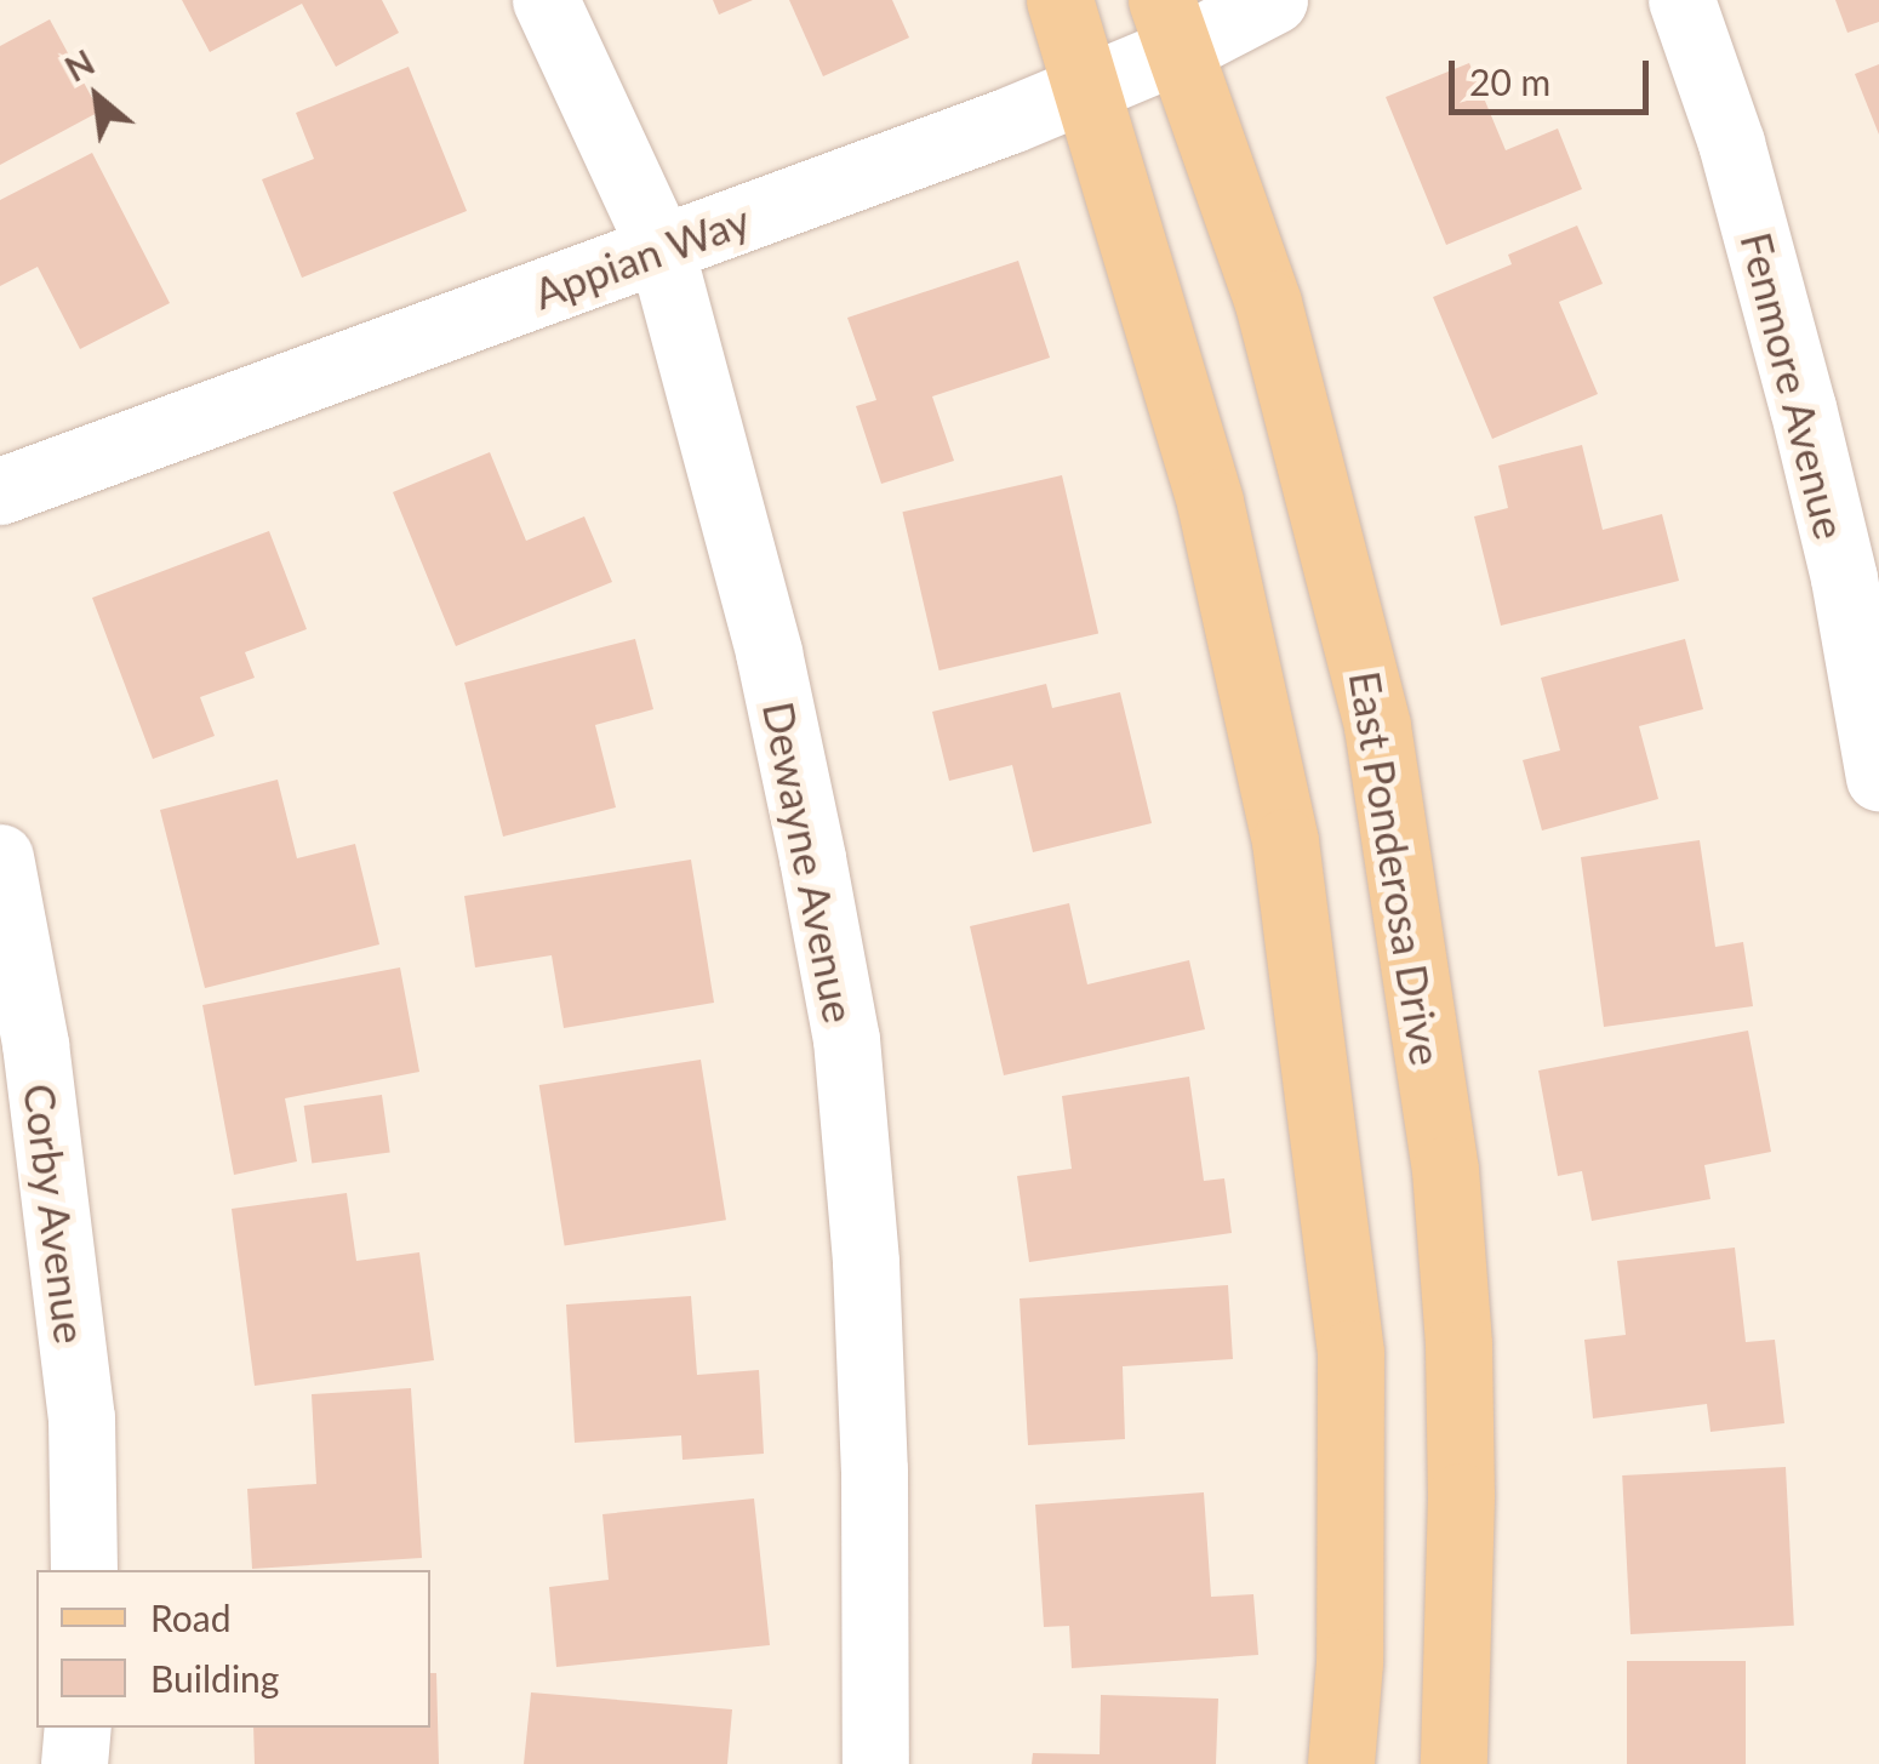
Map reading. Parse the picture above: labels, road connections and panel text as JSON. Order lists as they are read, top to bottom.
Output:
{
  "streets": {
    "main road": ["East Ponderosa Drive"],
    "street": [
      "Appian Way",
      "Fenmore Avenue",
      "Dewayne Avenue",
      "Corby Avenue"
    ]
  },
  "crossings": [
    ["Appian Way", "Dewayne Avenue"],
    ["Appian Way", "East Ponderosa Drive"]
  ],
  "legend": ["Road", "Building"],
  "scale_bar": "20 m",
  "north": "top left"
}
